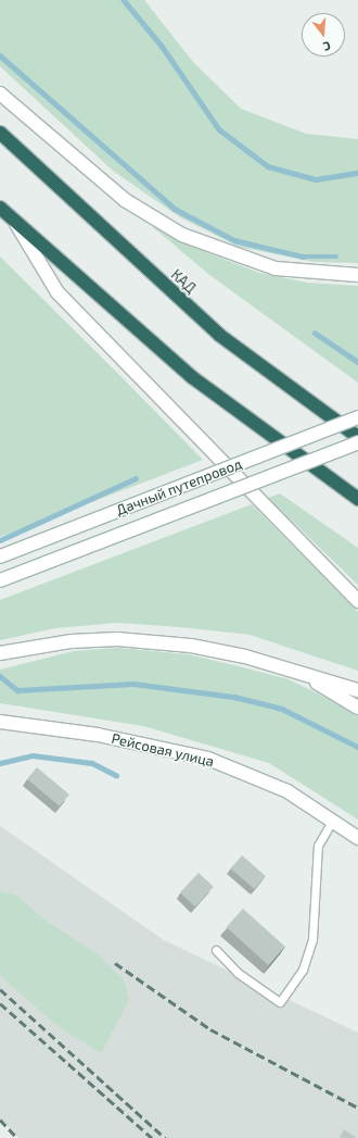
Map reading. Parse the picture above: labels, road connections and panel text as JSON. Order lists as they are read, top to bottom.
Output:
{
  "streets": {
    "highway": ["КАД"],
    "main road": ["Дачный путепровод", "Рейсовая улица"]
  },
  "north": "bottom"
}
